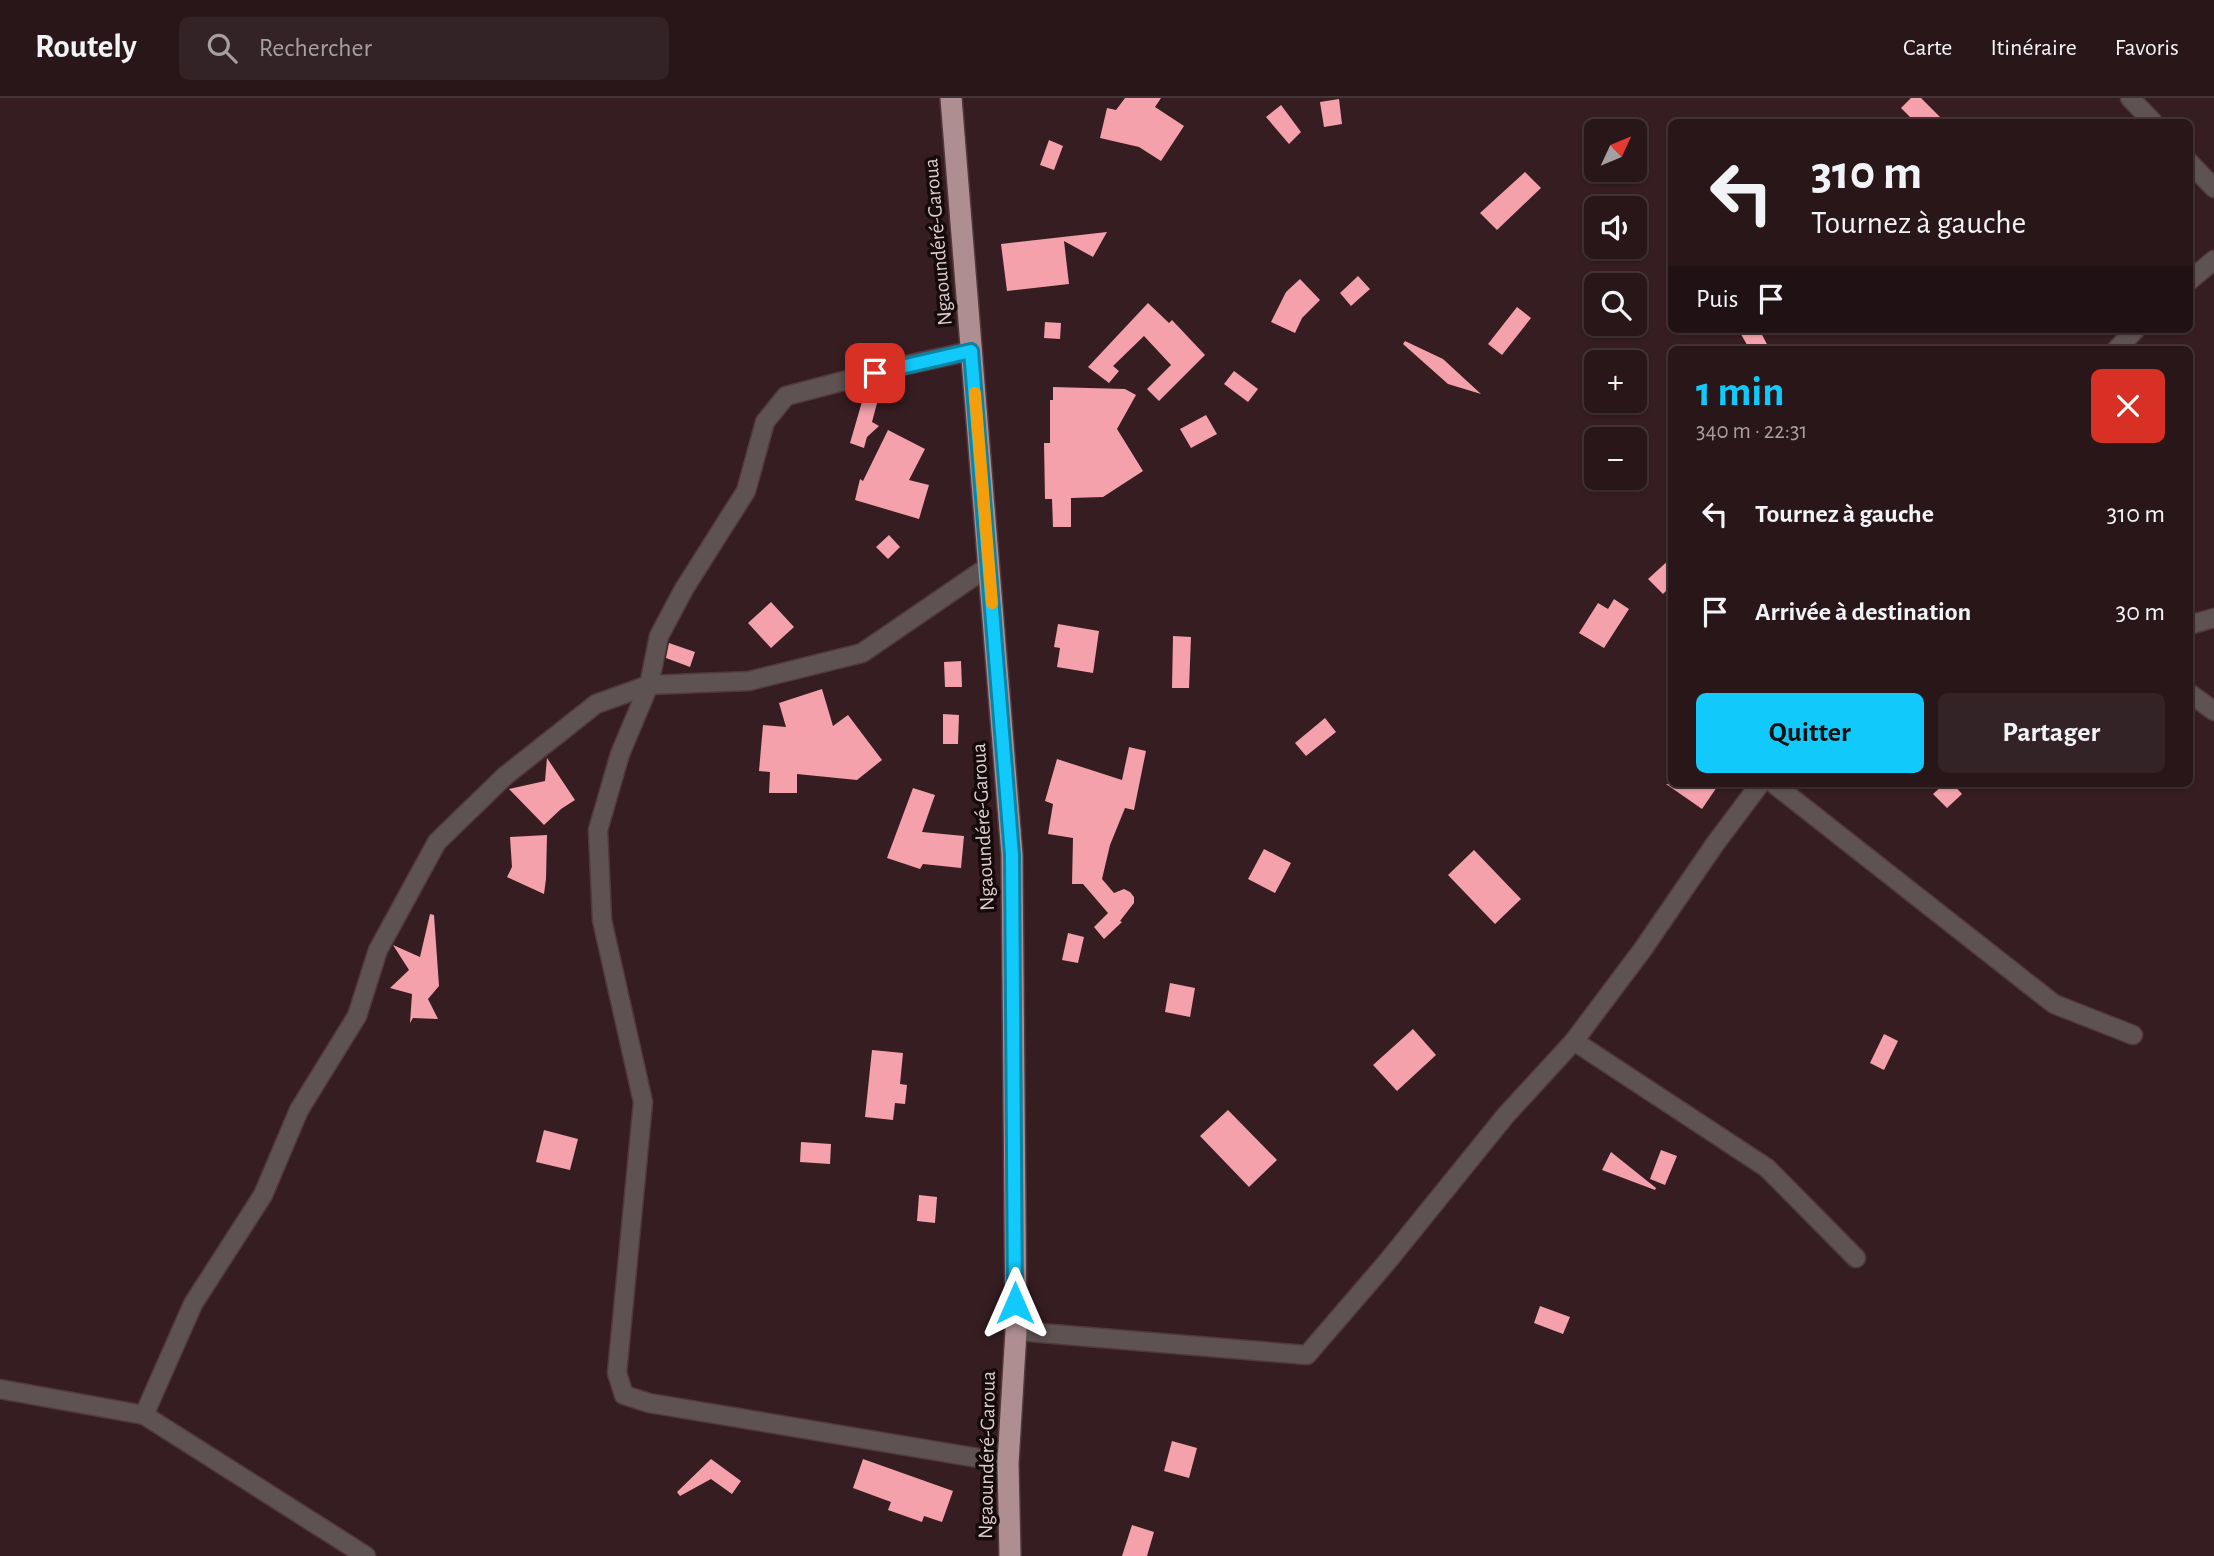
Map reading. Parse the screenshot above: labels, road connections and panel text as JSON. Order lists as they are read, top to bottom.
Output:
{
  "streets": {
    "highway": ["Ngaoundéré-Garoua"]
  },
  "north": "top right",
  "page": {
    "header": "Routely",
    "search": "Rechercher",
    "nav": ["Carte", "Itinéraire", "Favoris"],
    "map_buttons": ["+", "−"],
    "turn": ["310 m", "Tournez à gauche"],
    "then": "Puis",
    "heading": ["1 min", "340 m · 22:31"],
    "list": [
      {
        "name": "Tournez à gauche",
        "value": "310 m"
      },
      {
        "name": "Arrivée à destination",
        "value": "30 m"
      }
    ],
    "buttons": ["Quitter", "Partager"]
  }
}
